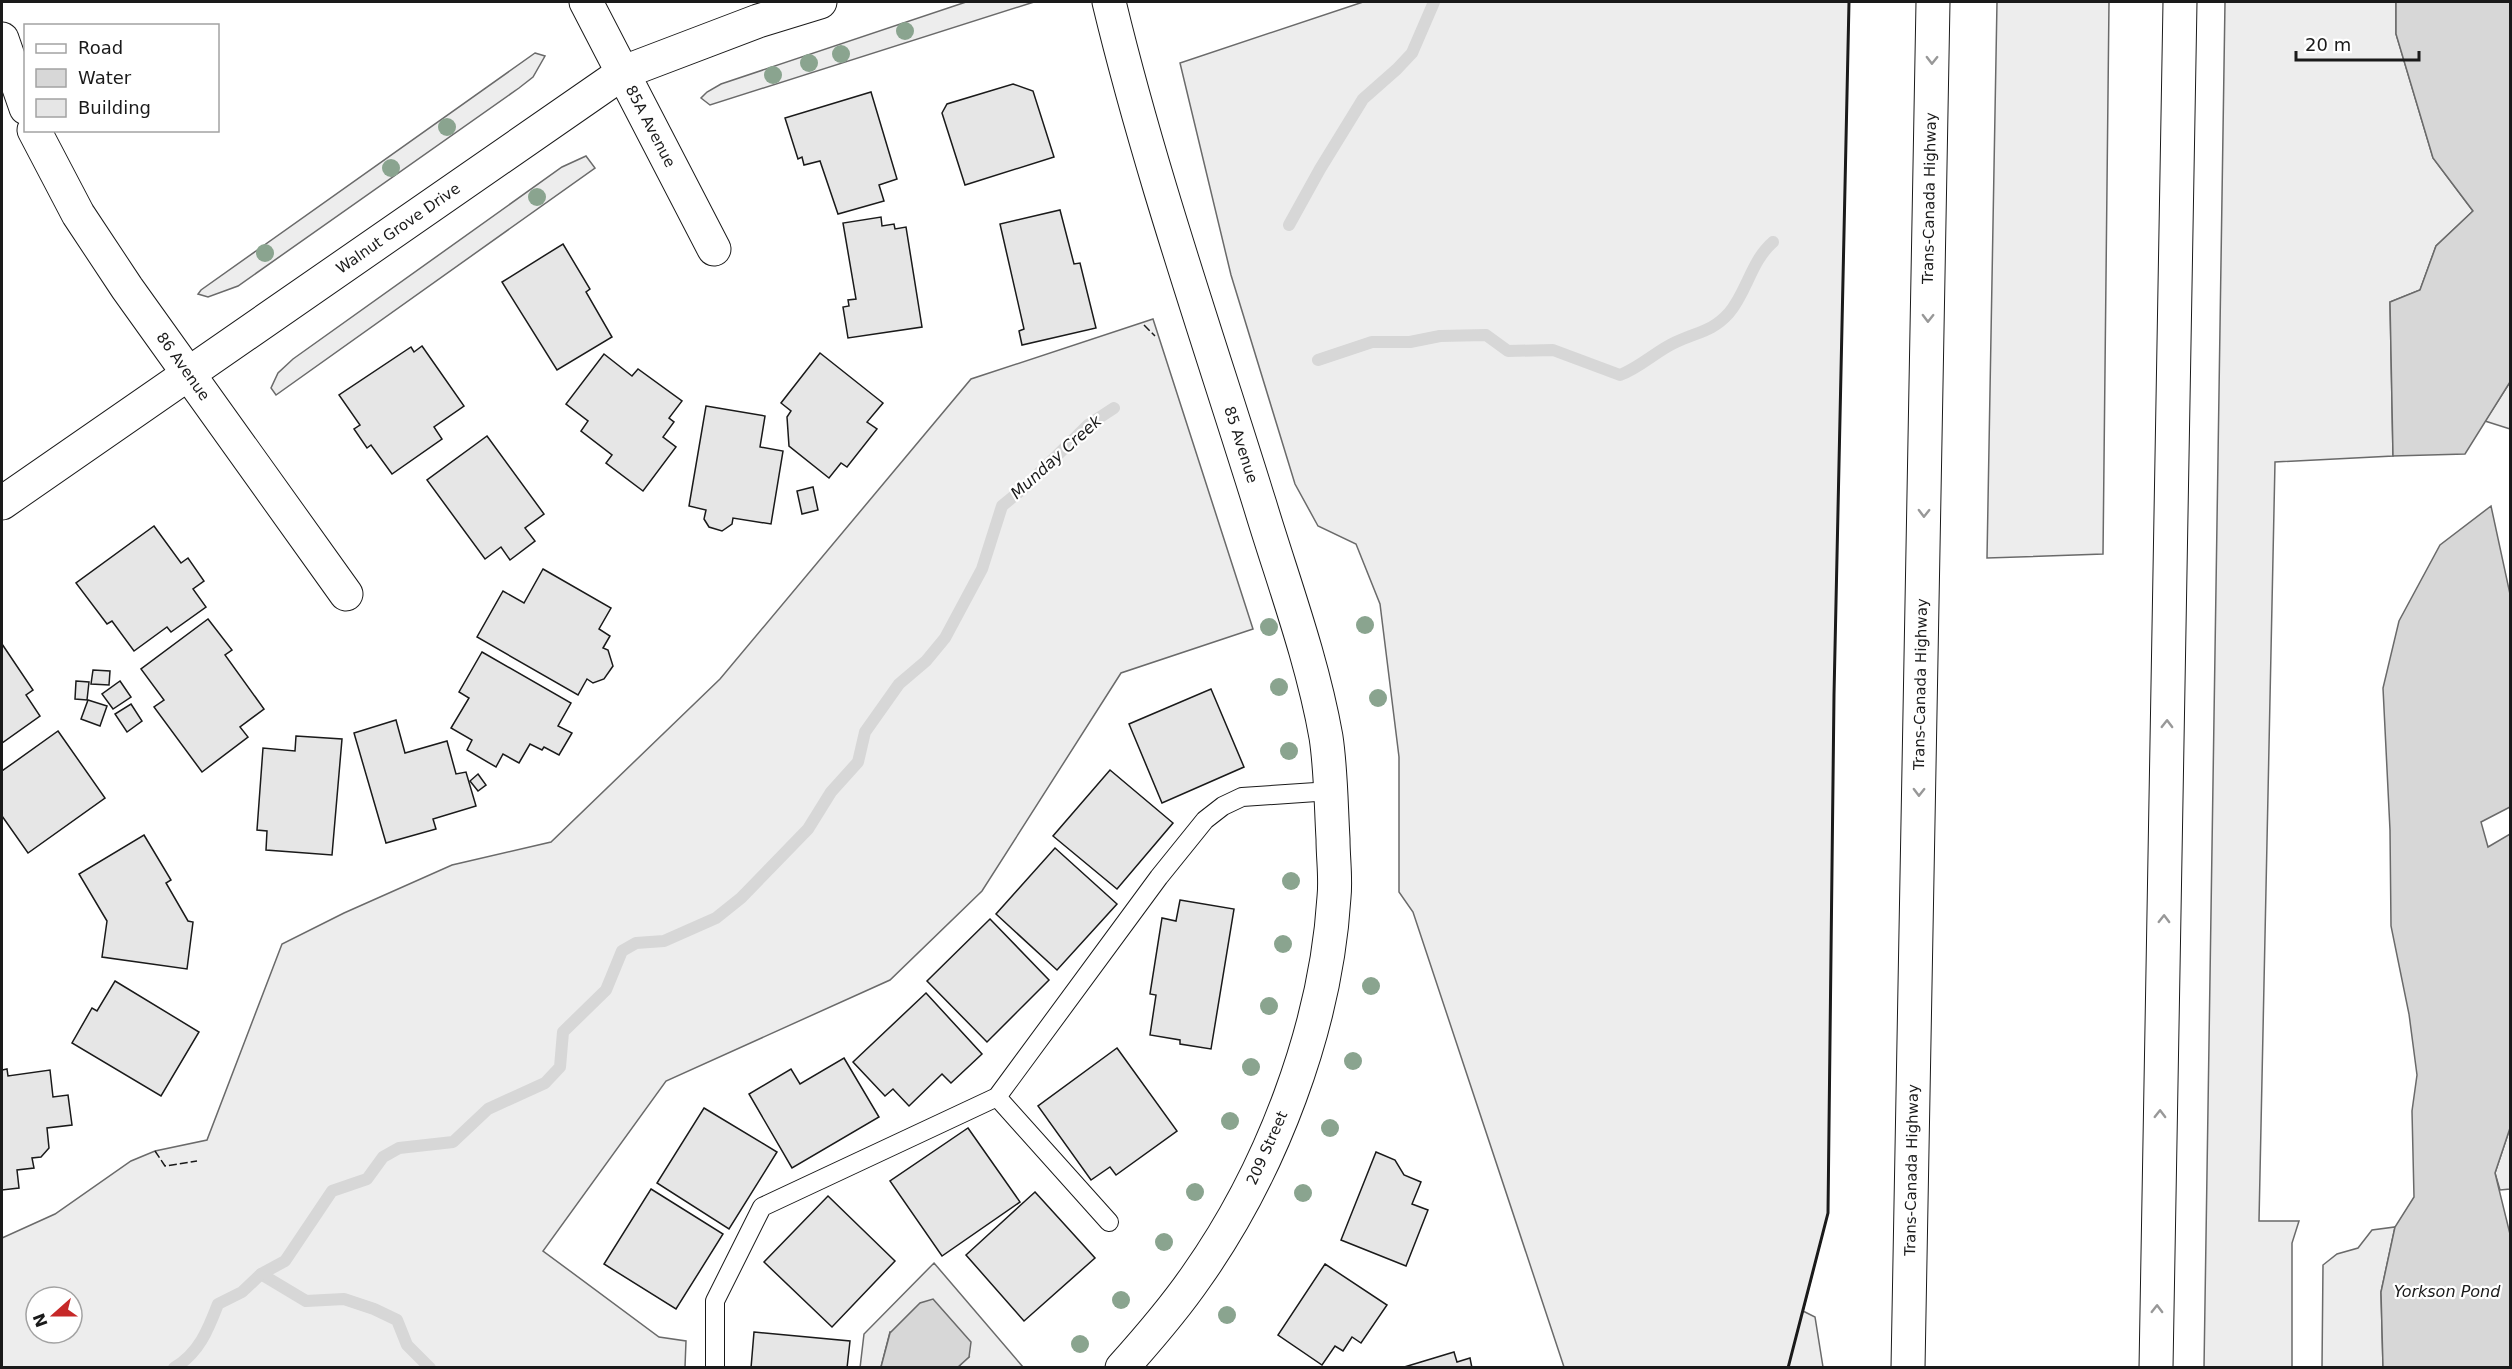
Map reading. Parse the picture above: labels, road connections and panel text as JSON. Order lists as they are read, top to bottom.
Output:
{
  "streets": {
    "main road": [
      "85A Avenue",
      "Trans-Canada Highway",
      "Walnut Grove Drive",
      "86 Avenue",
      "85 Avenue",
      "209 Street"
    ]
  },
  "crossings": [
    ["85A Avenue", "Walnut Grove Drive"],
    ["Walnut Grove Drive", "86 Avenue"],
    ["85 Avenue", "209 Street"]
  ],
  "water": ["Munday Creek", "Yorkson Pond"],
  "legend": ["Road", "Water", "Building"],
  "scale_bar": "20 m",
  "north": "left"
}
